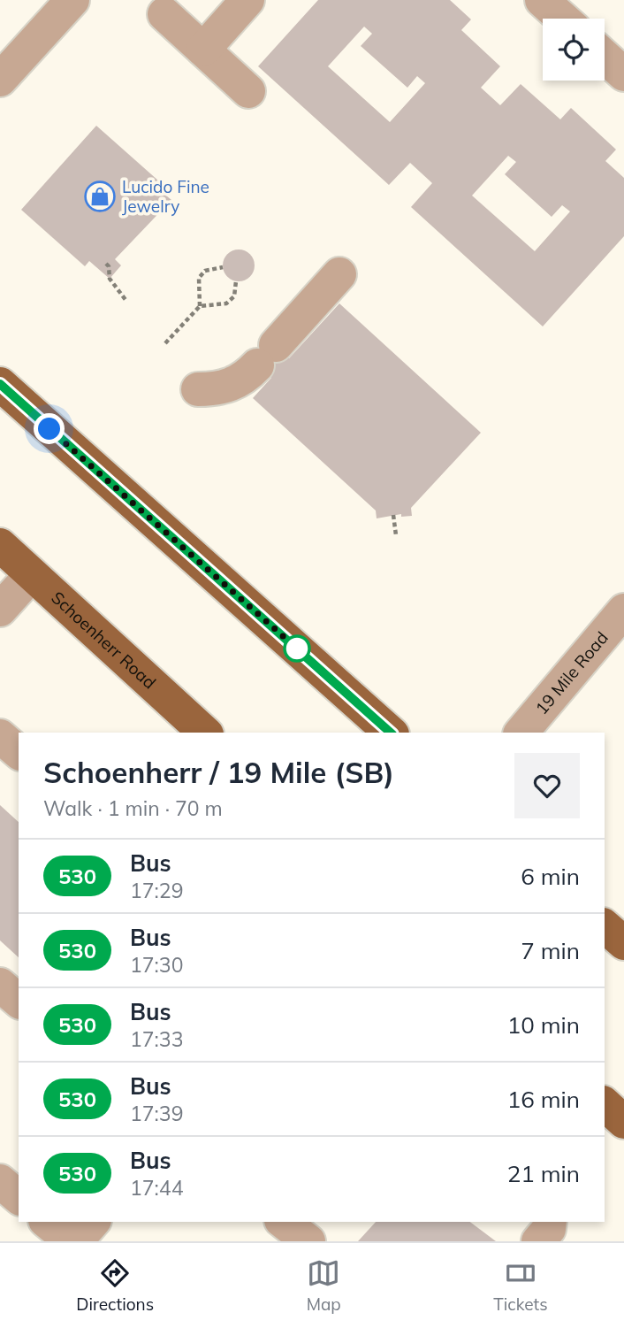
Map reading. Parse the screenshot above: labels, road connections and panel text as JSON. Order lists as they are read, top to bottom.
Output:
{
  "streets": {
    "main road": ["Schoenherr Road"],
    "street": ["19 Mile Road"]
  },
  "places": {
    "shop": ["Lucido Fine Jewelry"]
  },
  "lines": ["bus line 530"],
  "page": {
    "heading": ["Schoenherr / 19 Mile (SB)", "Walk · 1 min · 70 m"],
    "list": [
      {
        "mark": "530",
        "name": "Bus",
        "note": "17:29",
        "value": "6 min"
      },
      {
        "mark": "530",
        "name": "Bus",
        "note": "17:30",
        "value": "7 min"
      },
      {
        "mark": "530",
        "name": "Bus",
        "note": "17:33",
        "value": "10 min"
      },
      {
        "mark": "530",
        "name": "Bus",
        "note": "17:39",
        "value": "16 min"
      },
      {
        "mark": "530",
        "name": "Bus",
        "note": "17:44",
        "value": "21 min"
      }
    ],
    "tabs": ["Directions", "Map", "Tickets"]
  }
}
